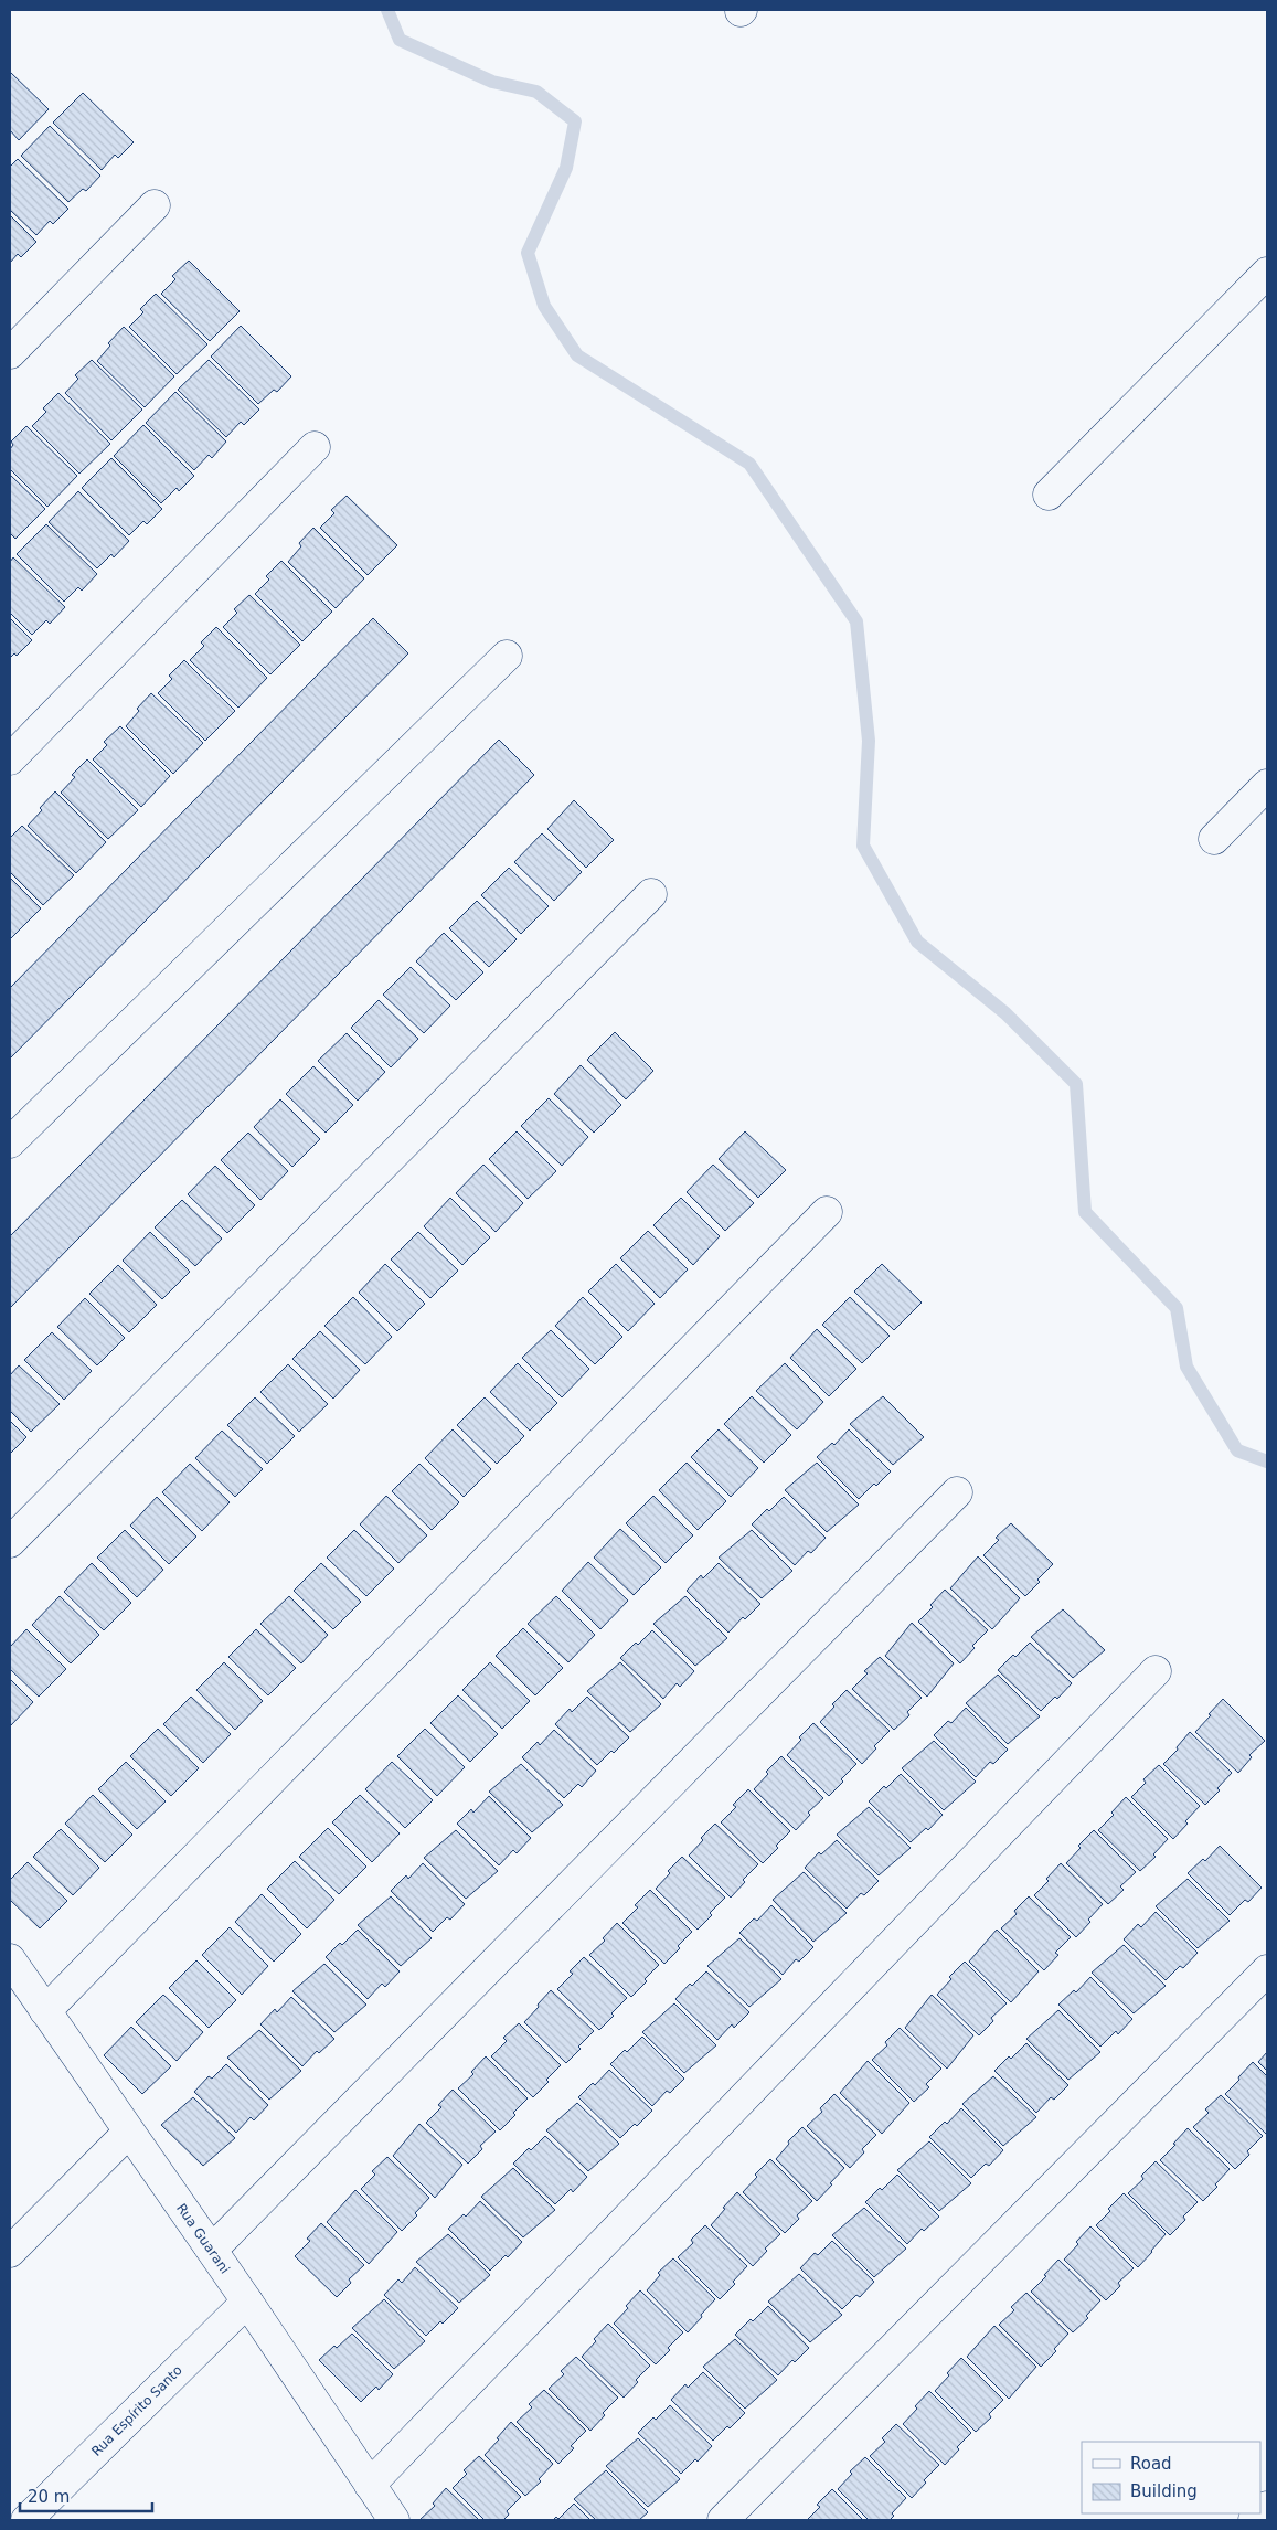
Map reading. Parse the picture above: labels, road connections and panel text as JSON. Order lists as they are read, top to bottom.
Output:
{
  "streets": {
    "street": ["Rua Guarani", "Rua Espírito Santo"]
  },
  "crossings": [
    ["Rua Guarani", "Rua Espírito Santo"]
  ],
  "legend": ["Road", "Building"],
  "scale_bar": "20 m"
}
